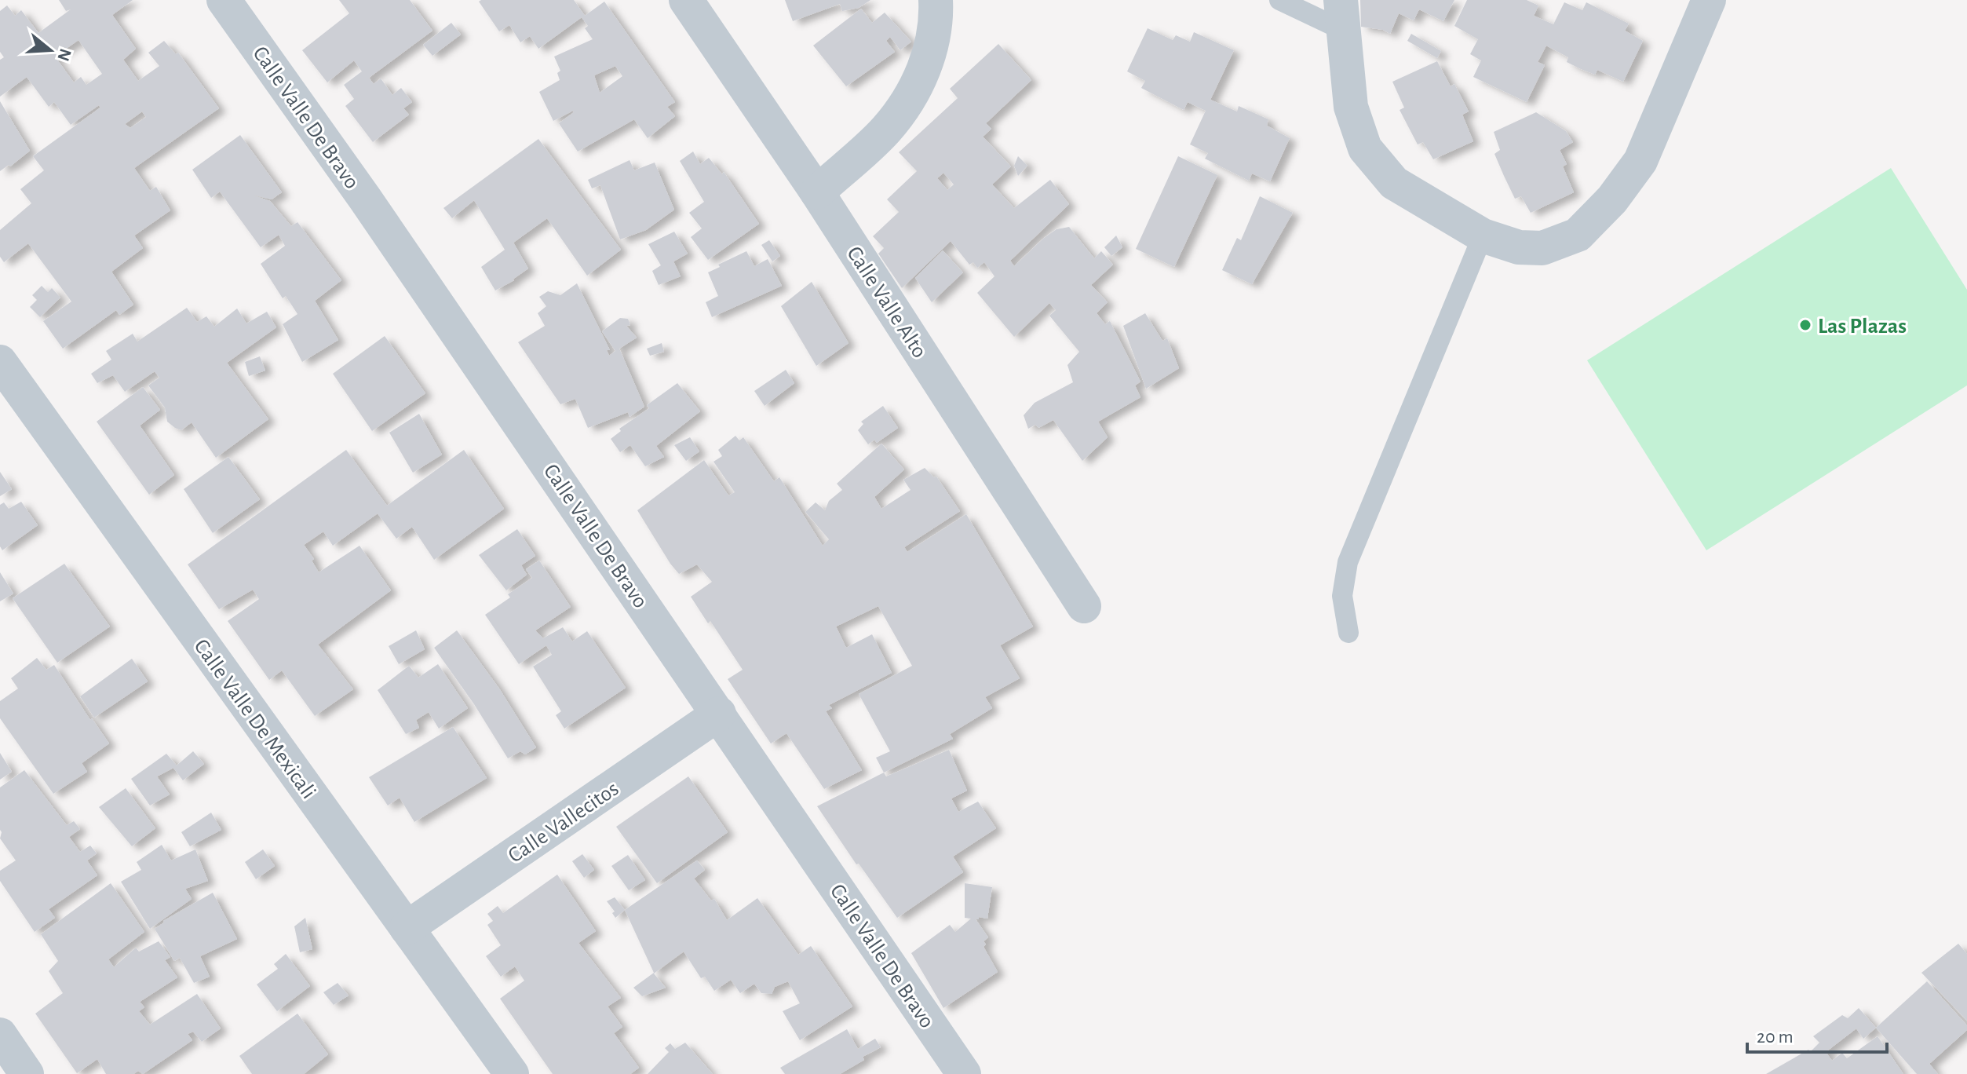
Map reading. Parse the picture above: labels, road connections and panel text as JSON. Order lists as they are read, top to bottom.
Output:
{
  "streets": {
    "street": [
      "Calle Valle De Bravo",
      "Calle Valle Alto",
      "Calle Valle De Mexicali",
      "Calle Vallecitos"
    ]
  },
  "crossings": [
    ["Calle Valle De Bravo", "Calle Vallecitos"],
    ["Calle Valle De Mexicali", "Calle Vallecitos"]
  ],
  "places": ["Las Plazas"],
  "scale_bar": "20 m",
  "north": "right"
}
